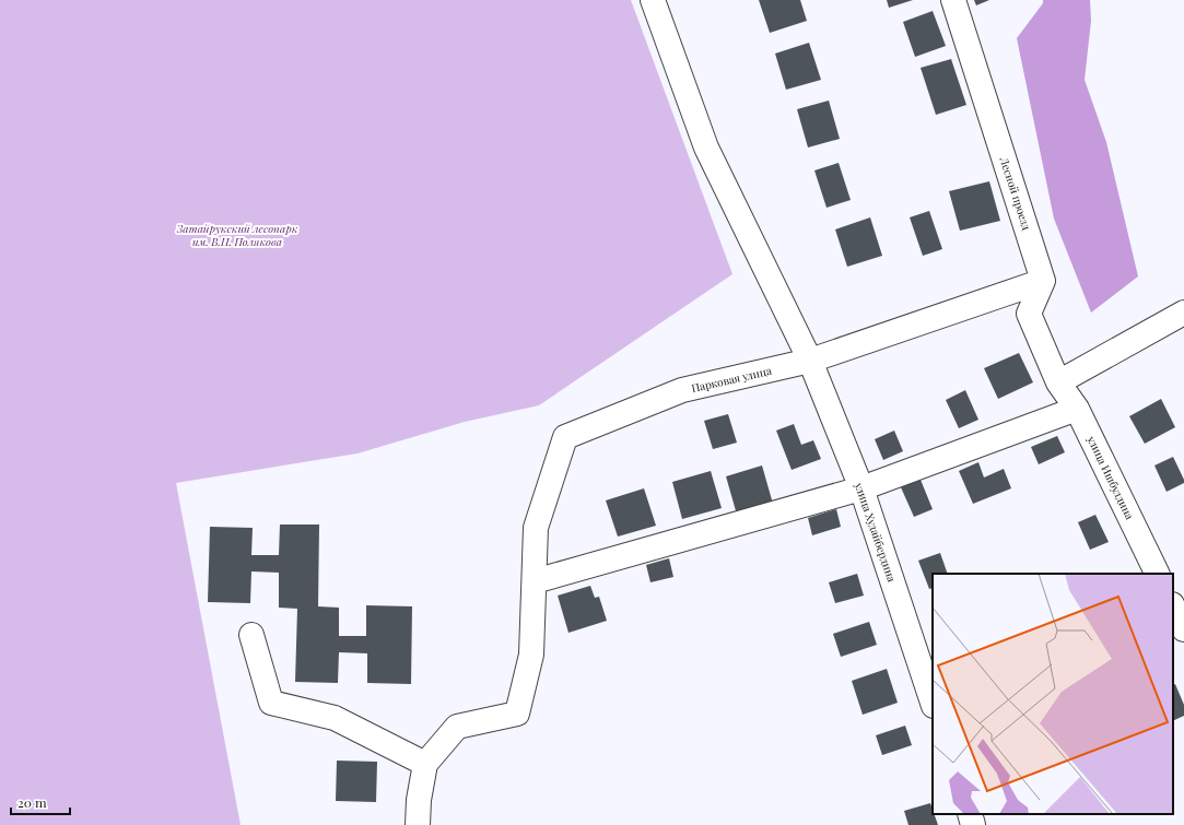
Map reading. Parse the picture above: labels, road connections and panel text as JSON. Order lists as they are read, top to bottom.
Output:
{
  "streets": {
    "street": [
      "Лесной проезд",
      "Парковая улица",
      "улица Ишбулдина",
      "улица Худайбердина"
    ]
  },
  "crossings": [
    ["Лесной проезд", "Парковая улица"],
    ["Парковая улица", "улица Худайбердина"]
  ],
  "parks": ["Затайрукский лесопарк им. В.Н. Полякова"],
  "scale_bar": "20 m"
}
